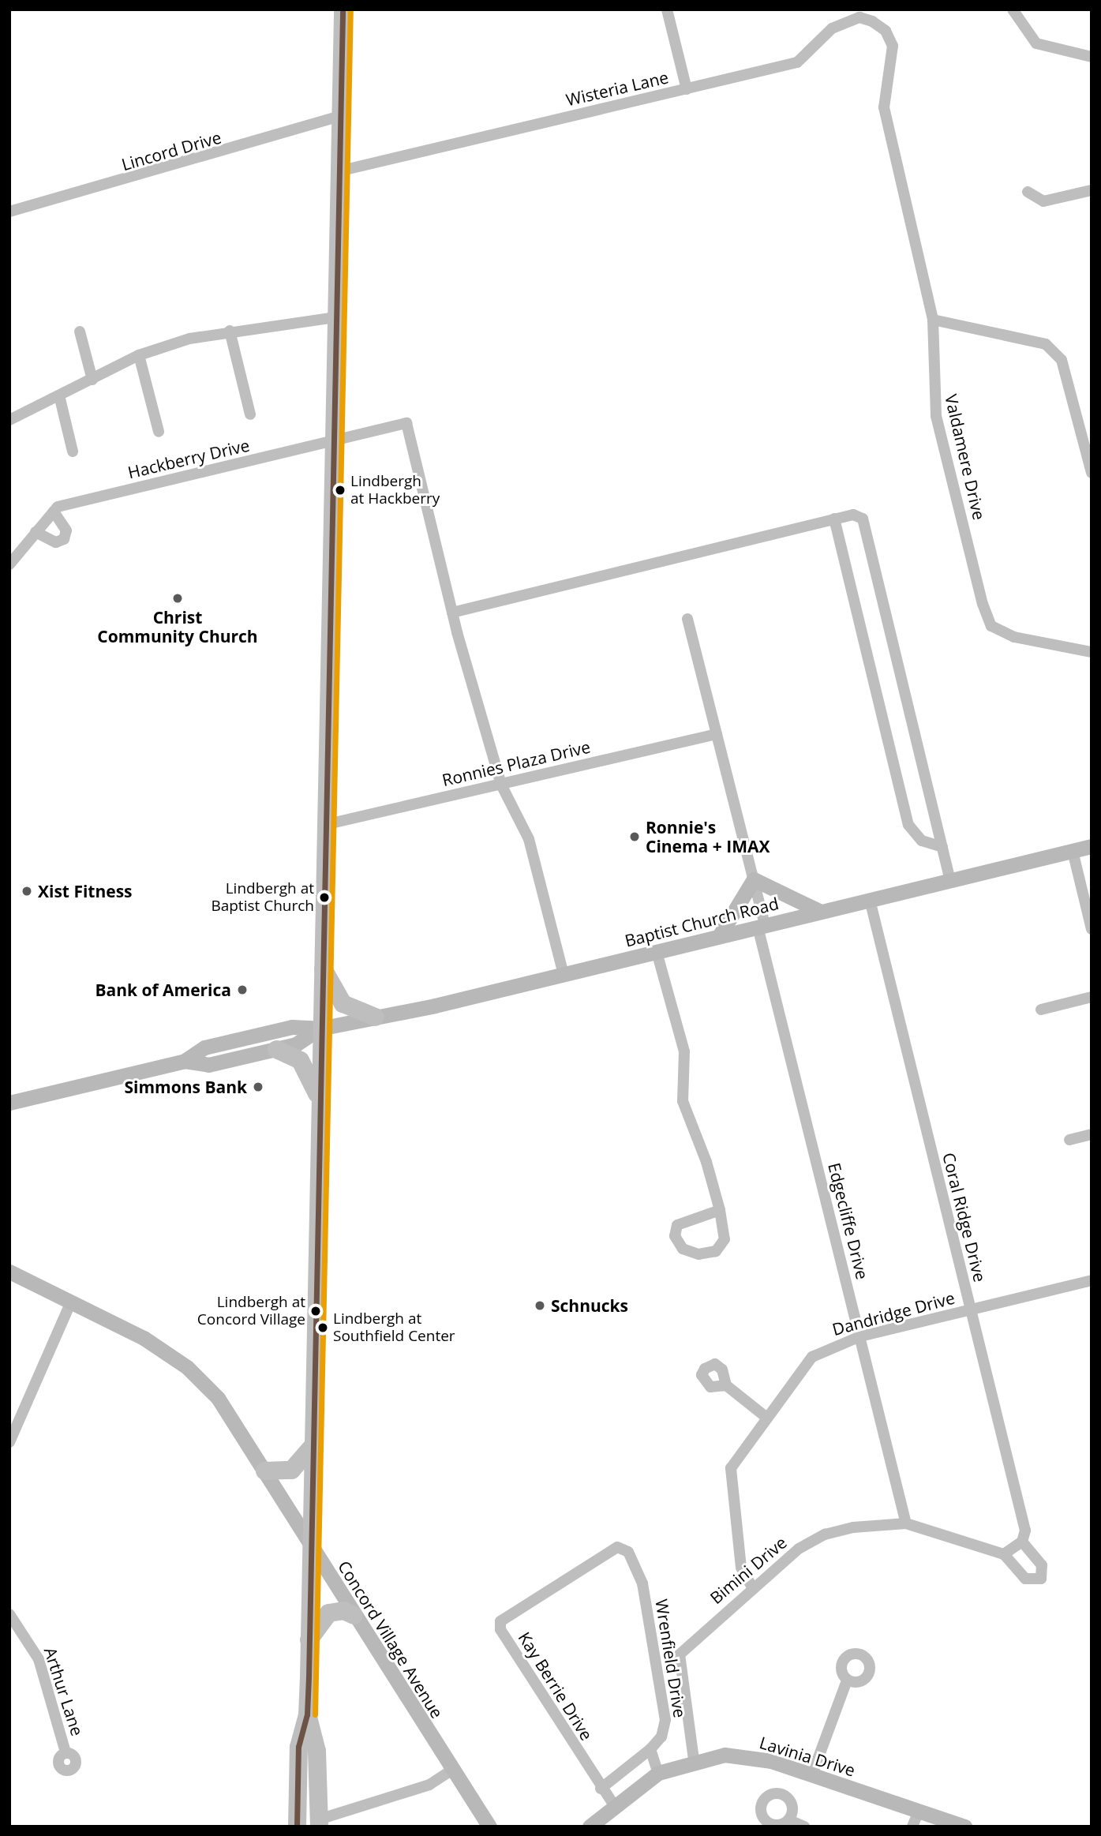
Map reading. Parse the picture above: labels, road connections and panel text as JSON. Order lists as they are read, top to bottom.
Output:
{
  "streets": {
    "street": [
      "Wisteria Lane",
      "Lincord Drive",
      "Valdamere Drive",
      "Hackberry Drive",
      "Ronnies Plaza Drive",
      "Baptist Church Road",
      "Coral Ridge Drive",
      "Edgecliffe Drive",
      "Dandridge Drive",
      "Bimini Drive",
      "Concord Village Avenue",
      "Wrenfield Drive",
      "Kay Berrie Drive",
      "Arthur Lane",
      "Lavinia Drive"
    ]
  },
  "crossings": [
    ["Wisteria Lane", "Valdamere Drive"],
    ["Baptist Church Road", "Coral Ridge Drive"],
    ["Baptist Church Road", "Edgecliffe Drive"],
    ["Coral Ridge Drive", "Dandridge Drive"],
    ["Edgecliffe Drive", "Dandridge Drive"],
    ["Edgecliffe Drive", "Bimini Drive"],
    ["Dandridge Drive", "Bimini Drive"],
    ["Bimini Drive", "Lavinia Drive"],
    ["Wrenfield Drive", "Kay Berrie Drive"],
    ["Kay Berrie Drive", "Lavinia Drive"]
  ],
  "places": [
    "Lindbergh at Hackberry",
    "Christ Community Church",
    "Ronnie's Cinema + IMAX",
    "Xist Fitness",
    "Lindbergh at Baptist Church",
    "Bank of America",
    "Simmons Bank",
    "Schnucks",
    "Lindbergh at Concord Village",
    "Lindbergh at Southfield Center"
  ]
}
